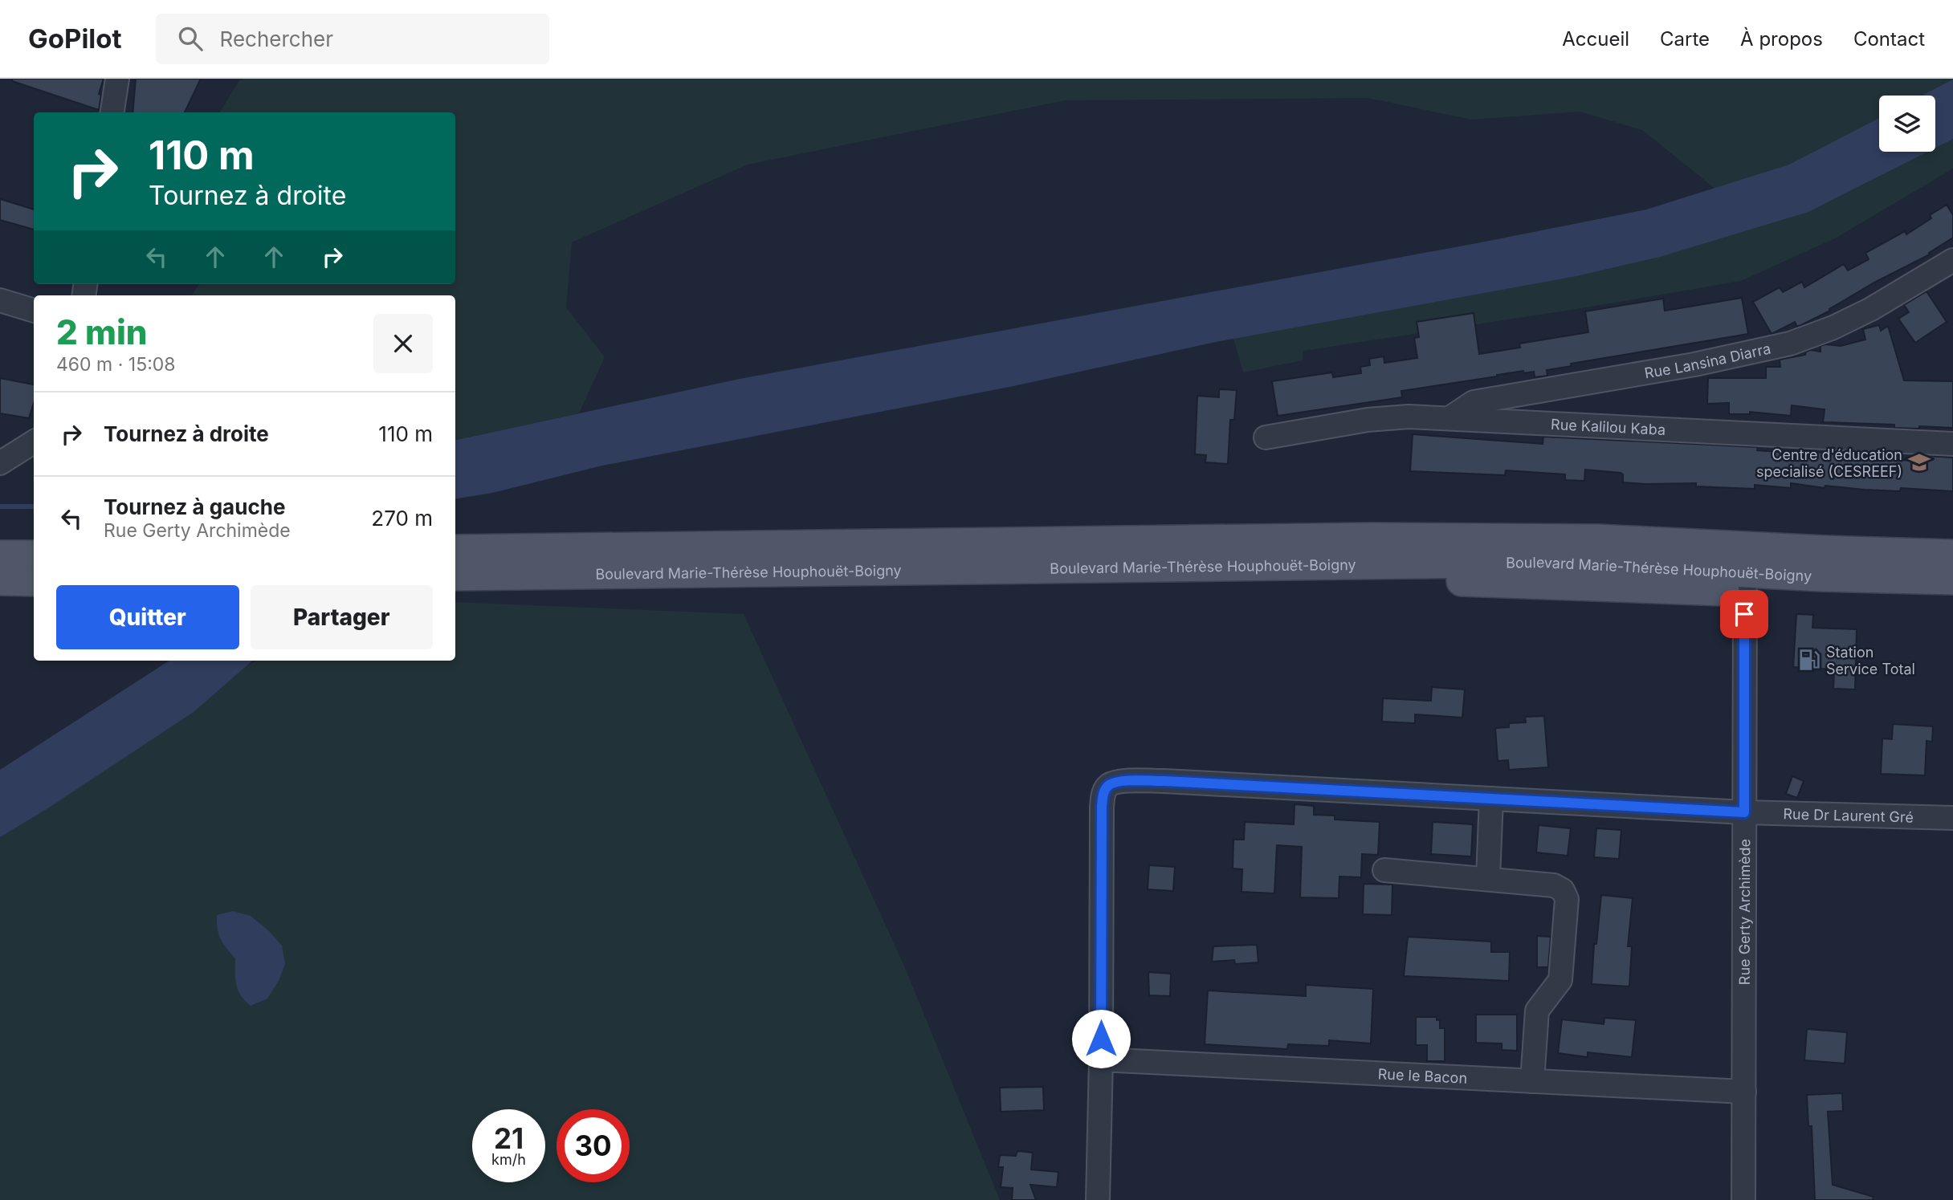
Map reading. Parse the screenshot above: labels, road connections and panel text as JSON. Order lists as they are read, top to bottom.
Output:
{
  "streets": {
    "main road": ["Boulevard Marie-Thérèse Houphouët-Boigny"],
    "street": [
      "Rue Lansina Diarra",
      "Rue Kalilou Kaba",
      "Rue Dr Laurent Gré",
      "Rue Gerty Archimède",
      "Rue le Bacon"
    ]
  },
  "crossings": [
    ["Rue Lansina Diarra", "Rue Kalilou Kaba"],
    ["Rue Dr Laurent Gré", "Rue Gerty Archimède"],
    ["Rue Dr Laurent Gré", "Rue le Bacon"],
    ["Rue Gerty Archimède", "Rue le Bacon"]
  ],
  "places": {
    "school or university": ["Centre d'éducation specialisé (CESREEF)"],
    "fuel station": ["Station Service Total"]
  },
  "page": {
    "header": "GoPilot",
    "search": "Rechercher",
    "nav": [
      "Accueil",
      "Carte",
      "À propos",
      "Contact"
    ],
    "turn": ["110 m", "Tournez à droite"],
    "heading": ["2 min", "460 m · 15:08"],
    "list": [
      {
        "name": "Tournez à droite",
        "value": "110 m"
      },
      {
        "name": "Tournez à gauche",
        "note": "Rue Gerty Archimède",
        "value": "270 m"
      }
    ],
    "buttons": ["Quitter", "Partager"],
    "speed": "21 km/h",
    "limit": "30"
  }
}
